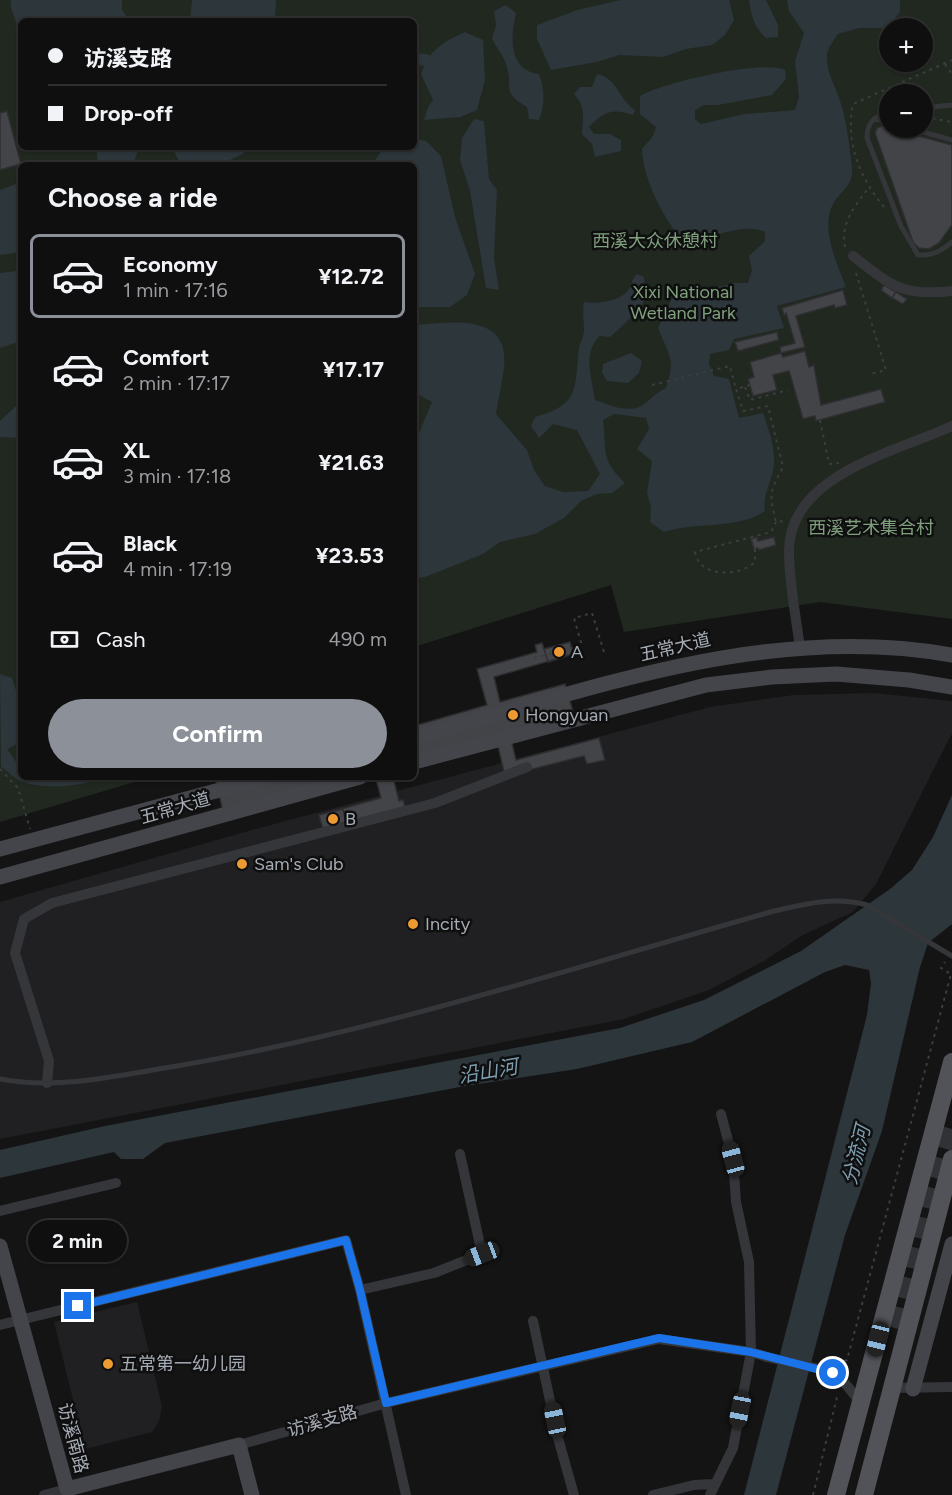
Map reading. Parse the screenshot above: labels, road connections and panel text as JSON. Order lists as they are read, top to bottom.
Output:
{
  "streets": {
    "main road": ["五常大道", "访溪南路"],
    "street": ["访溪支路"]
  },
  "crossings": [
    ["访溪支路", "访溪南路"]
  ],
  "water": ["沿山河", "分流河"],
  "parks": ["西溪大众休憩村", "Xixi National Wetland Park", "西溪艺术集合村"],
  "places": [
    "A",
    "Hongyuan",
    "B",
    "Sam's Club",
    "Incity",
    "五常第一幼儿园"
  ],
  "page": {
    "map_buttons": ["+", "−"],
    "banner": ["访溪支路", "Drop-off"],
    "heading": "Choose a ride",
    "list": [
      {
        "name": "Economy",
        "note": "1 min · 17:16",
        "value": "¥12.72"
      },
      {
        "name": "Comfort",
        "note": "2 min · 17:17",
        "value": "¥17.17"
      },
      {
        "name": "XL",
        "note": "3 min · 17:18",
        "value": "¥21.63"
      },
      {
        "name": "Black",
        "note": "4 min · 17:19",
        "value": "¥23.53"
      }
    ],
    "pay": ["Cash", "490 m"],
    "buttons": "Confirm",
    "bubble": "2 min"
  }
}
